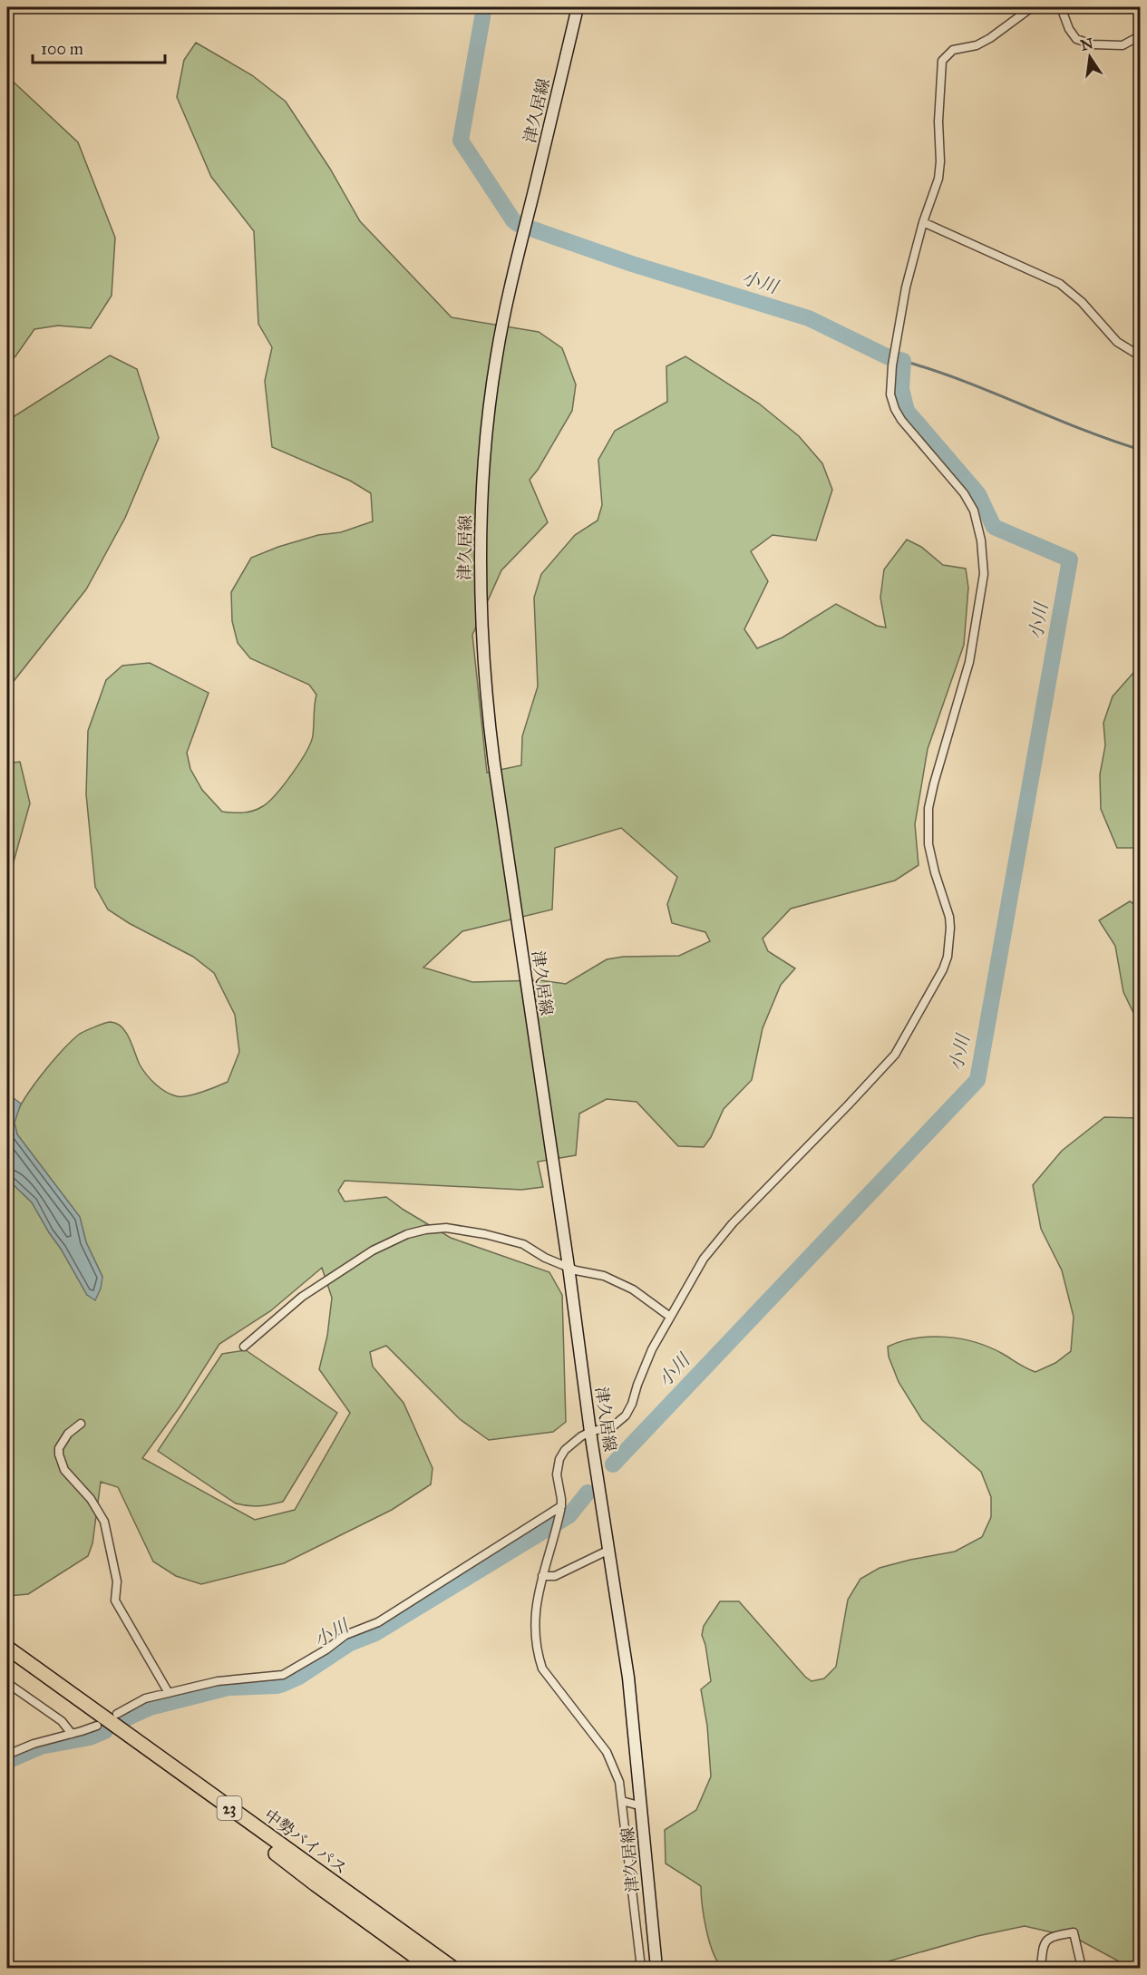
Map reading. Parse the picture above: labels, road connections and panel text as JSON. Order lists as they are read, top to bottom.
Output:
{
  "streets": {
    "highway": ["23", "中勢バイパス"],
    "main road": ["津久居線"]
  },
  "water": ["小川"],
  "scale_bar": "100 m",
  "north": "top"
}
